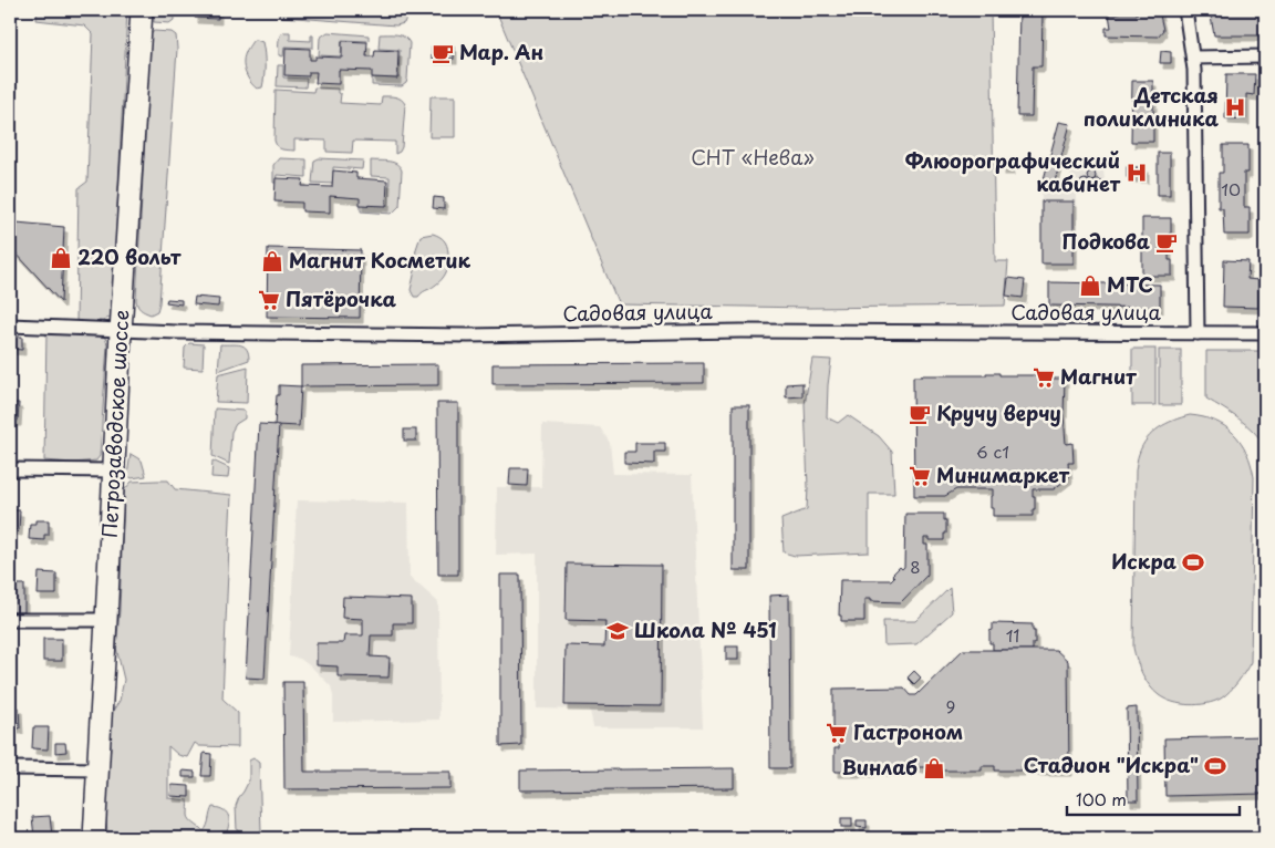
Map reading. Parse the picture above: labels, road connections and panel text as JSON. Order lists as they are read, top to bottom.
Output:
{
  "streets": {
    "main road": ["Петрозаводское шоссе"],
    "street": ["Садовая улица"]
  },
  "crossings": [
    ["Садовая улица", "Петрозаводское шоссе"]
  ],
  "parks": ["СНТ «Нева»"],
  "places": {
    "cafe": ["Мар. Ан", "Подкова", "Кручу верчу"],
    "hospital": ["Детская поликлиника", "Флюорографический кабинет"],
    "shop": [
      "220 вольт",
      "Магнит Косметик",
      "МТС",
      "Винлаб"
    ],
    "supermarket": [
      "Пятёрочка",
      "Магнит",
      "Минимаркет",
      "Гастроном"
    ],
    "sports": ["Искра", "Стадион \"Искра\""],
    "school or university": ["Школа № 451"]
  },
  "house_numbers": [
    "10",
    "6 с1",
    "8",
    "11",
    "9"
  ],
  "scale_bar": "100 m"
}
